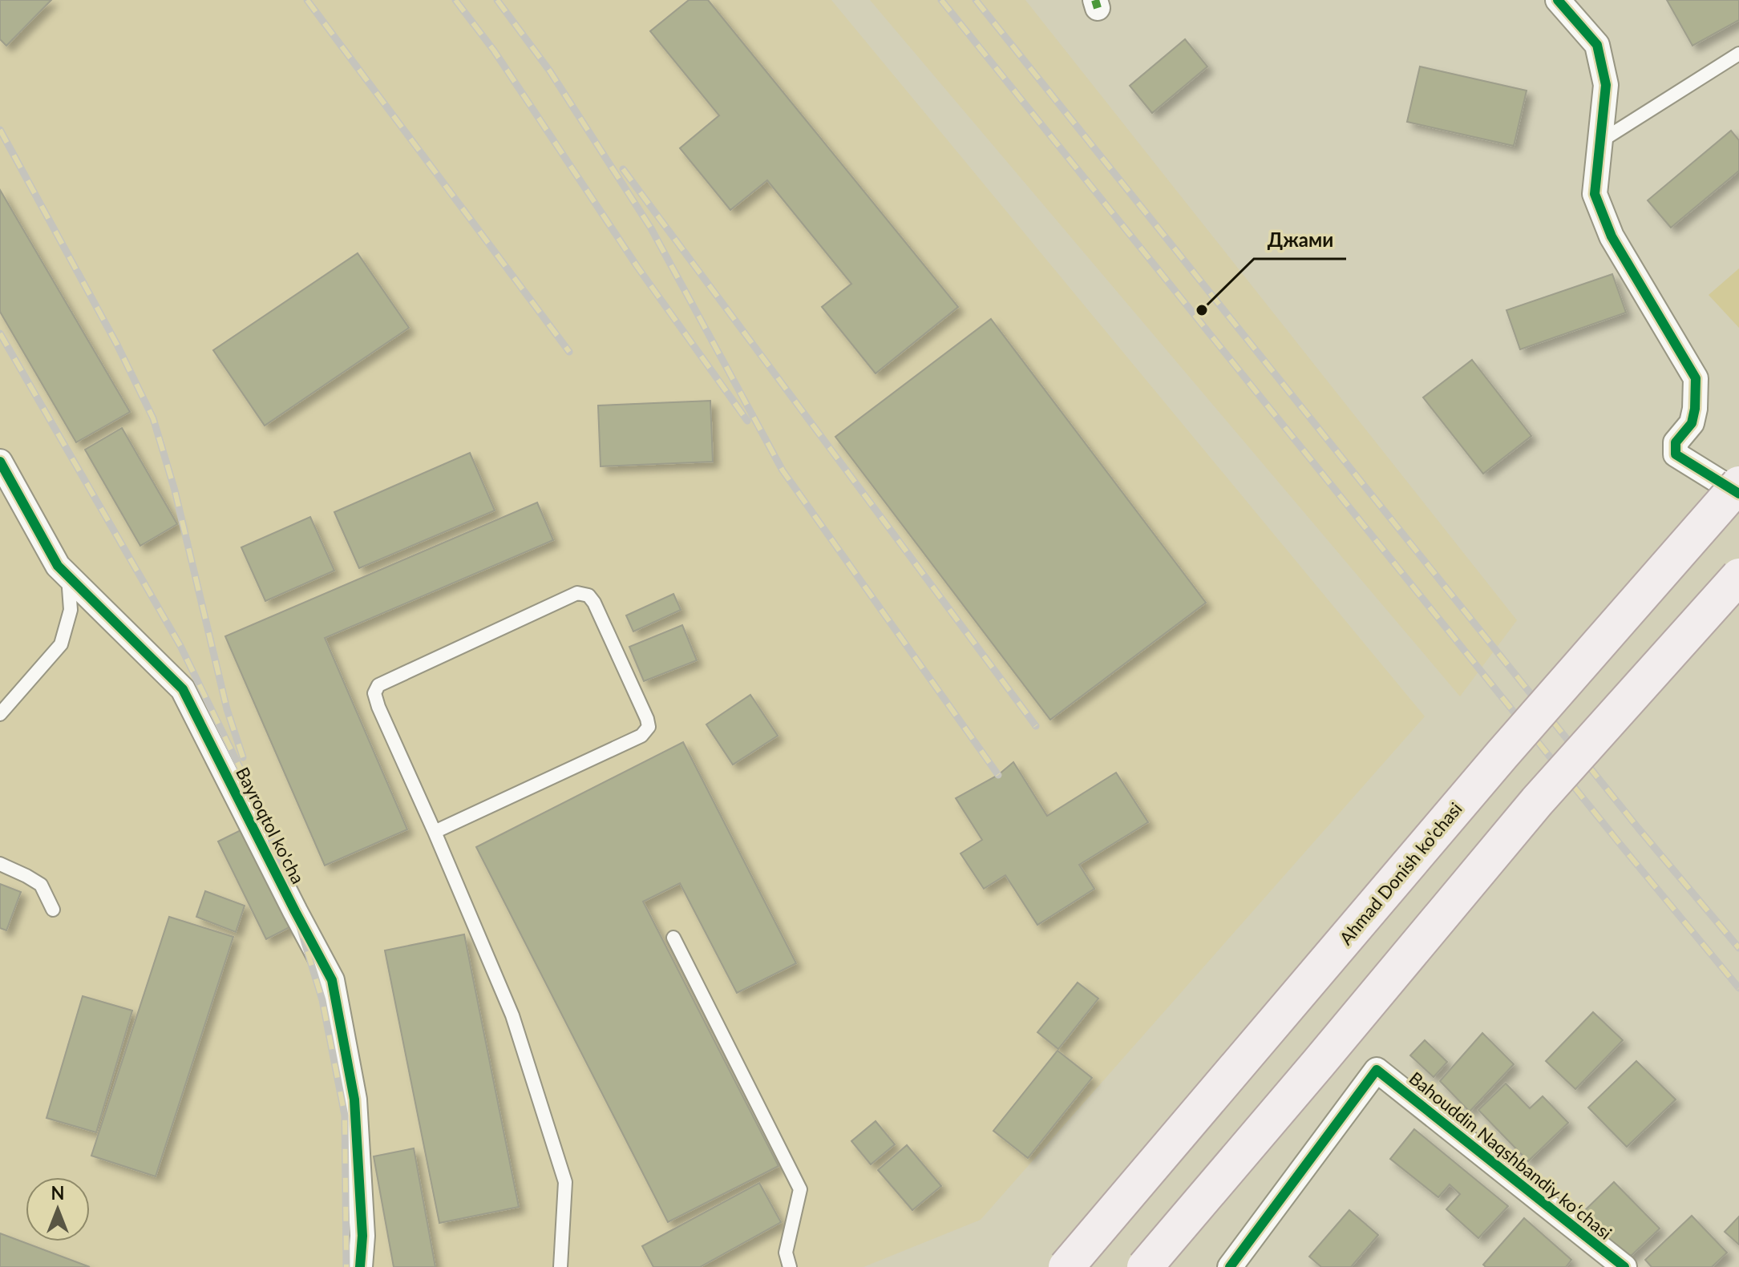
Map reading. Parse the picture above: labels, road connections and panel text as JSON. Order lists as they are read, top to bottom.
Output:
{
  "streets": {
    "main road": ["Ahmad Donish ko'chasi"],
    "street": ["Bayroqtol ko'cha", "Bahouddin Naqshbandiy koʻchasi"]
  },
  "places": ["Джами"],
  "north": "top"
}
